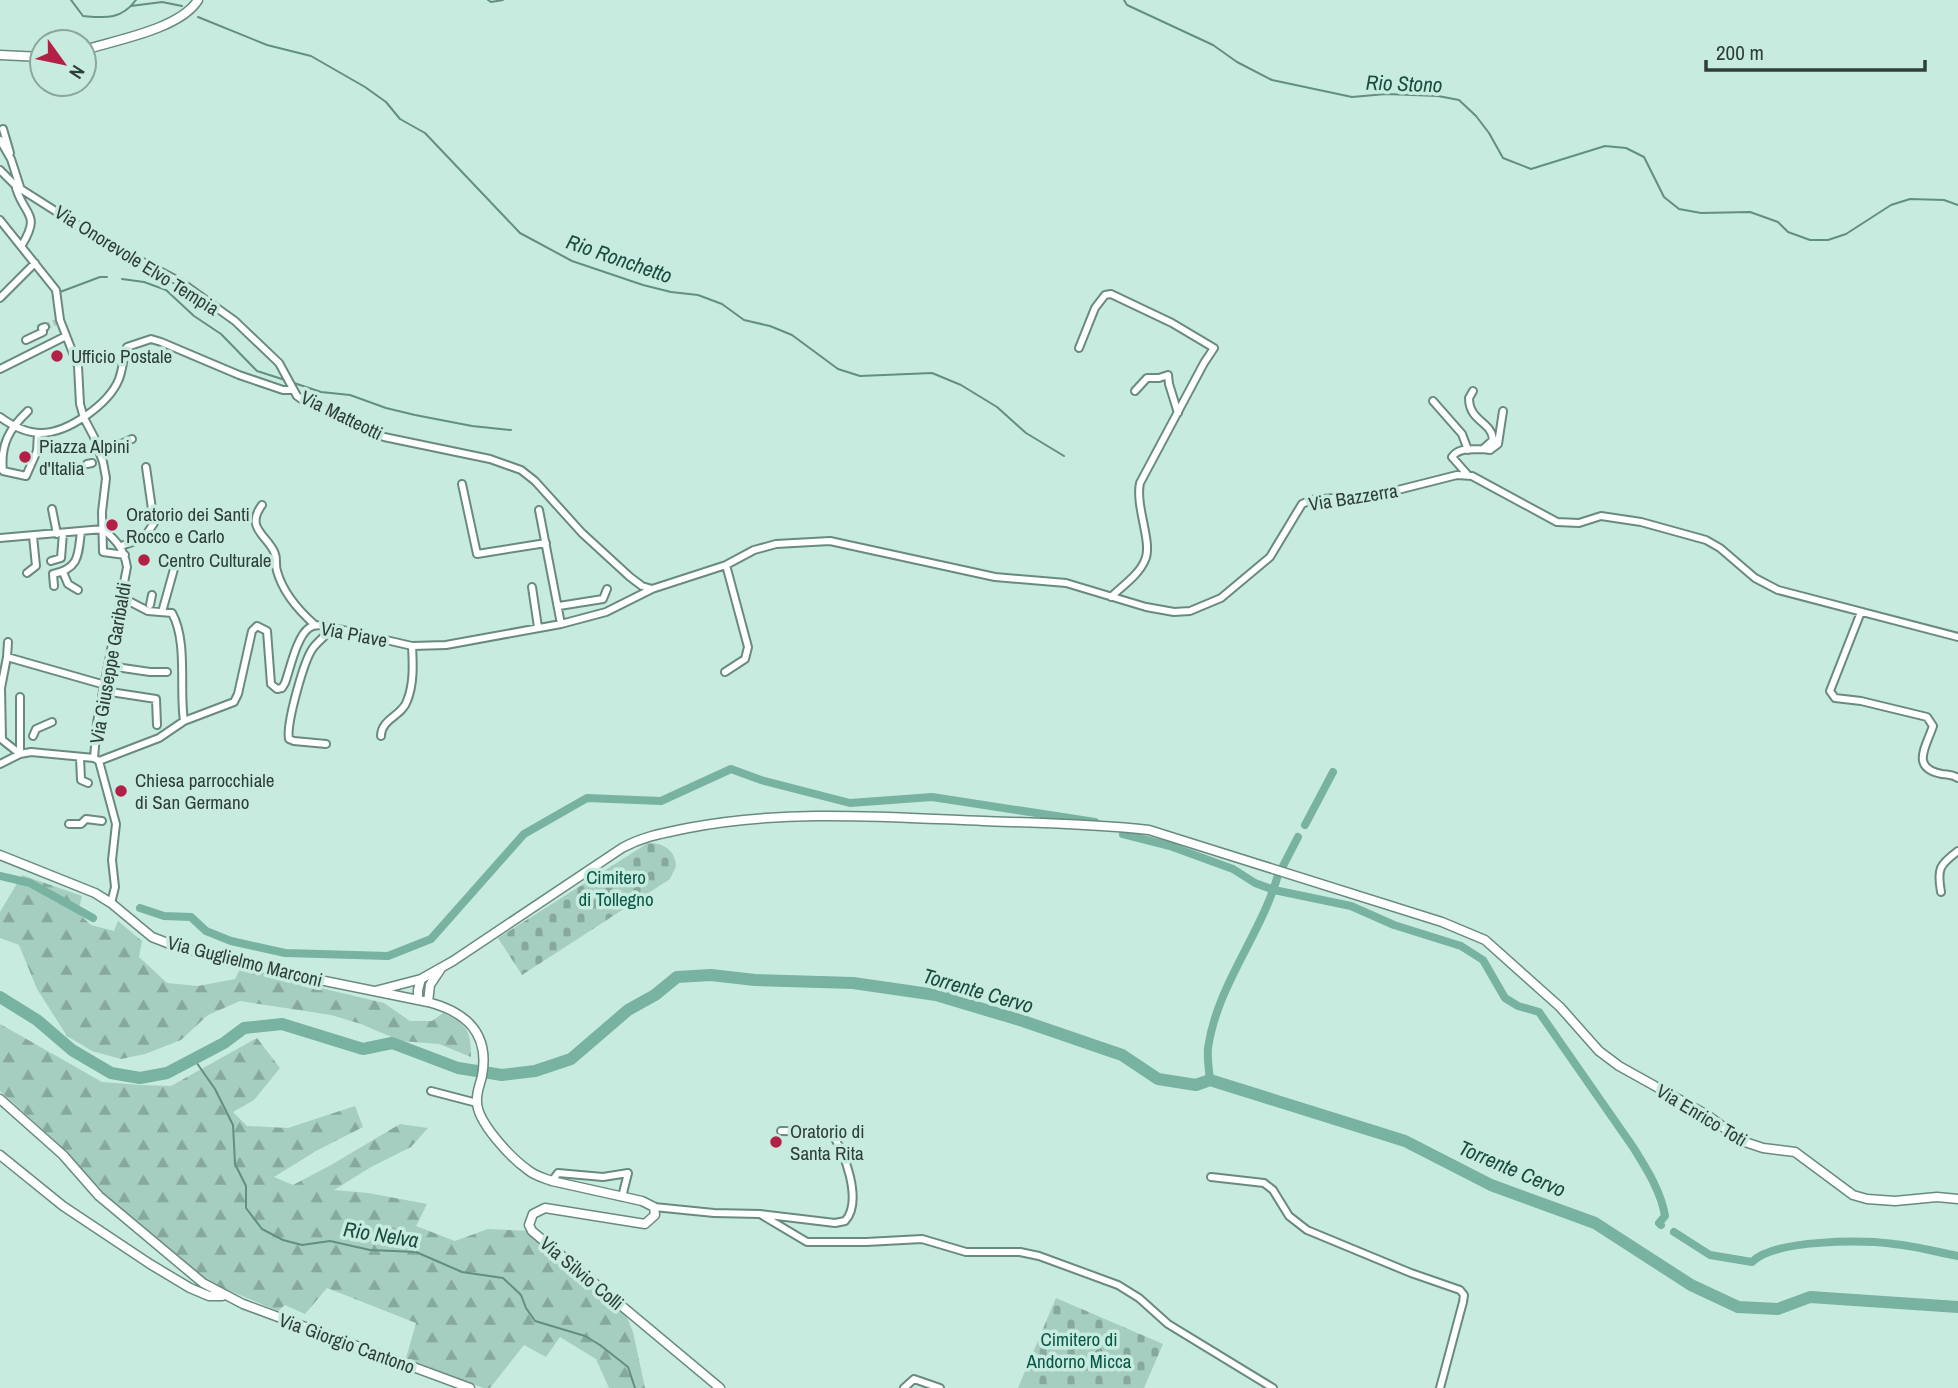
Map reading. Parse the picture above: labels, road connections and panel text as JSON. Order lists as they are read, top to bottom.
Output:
{
  "streets": {
    "street": [
      "Via Onorevole Elvo Tempia",
      "Via Matteotti",
      "Via Bazzerra",
      "Via Piave",
      "Via Giuseppe Garibaldi",
      "Via Guglielmo Marconi",
      "Via Enrico Toti",
      "Via Silvio Colli",
      "Via Giorgio Cantono"
    ]
  },
  "crossings": [
    ["Via Onorevole Elvo Tempia", "Via Matteotti"],
    ["Via Matteotti", "Via Piave"],
    ["Via Bazzerra", "Via Piave"],
    ["Via Piave", "Via Giuseppe Garibaldi"],
    ["Via Giuseppe Garibaldi", "Via Guglielmo Marconi"]
  ],
  "water": [
    "Rio Stono",
    "Rio Ronchetto",
    "Torrente Cervo",
    "Rio Nelva"
  ],
  "parks": ["Cimitero di Tollegno", "Cimitero di Andorno Micca"],
  "places": [
    "Ufficio Postale",
    "Piazza Alpini d'Italia",
    "Oratorio dei Santi Rocco e Carlo",
    "Centro Culturale",
    "Chiesa parrocchiale di San Germano",
    "Oratorio di Santa Rita"
  ],
  "scale_bar": "200 m",
  "north": "bottom right"
}
